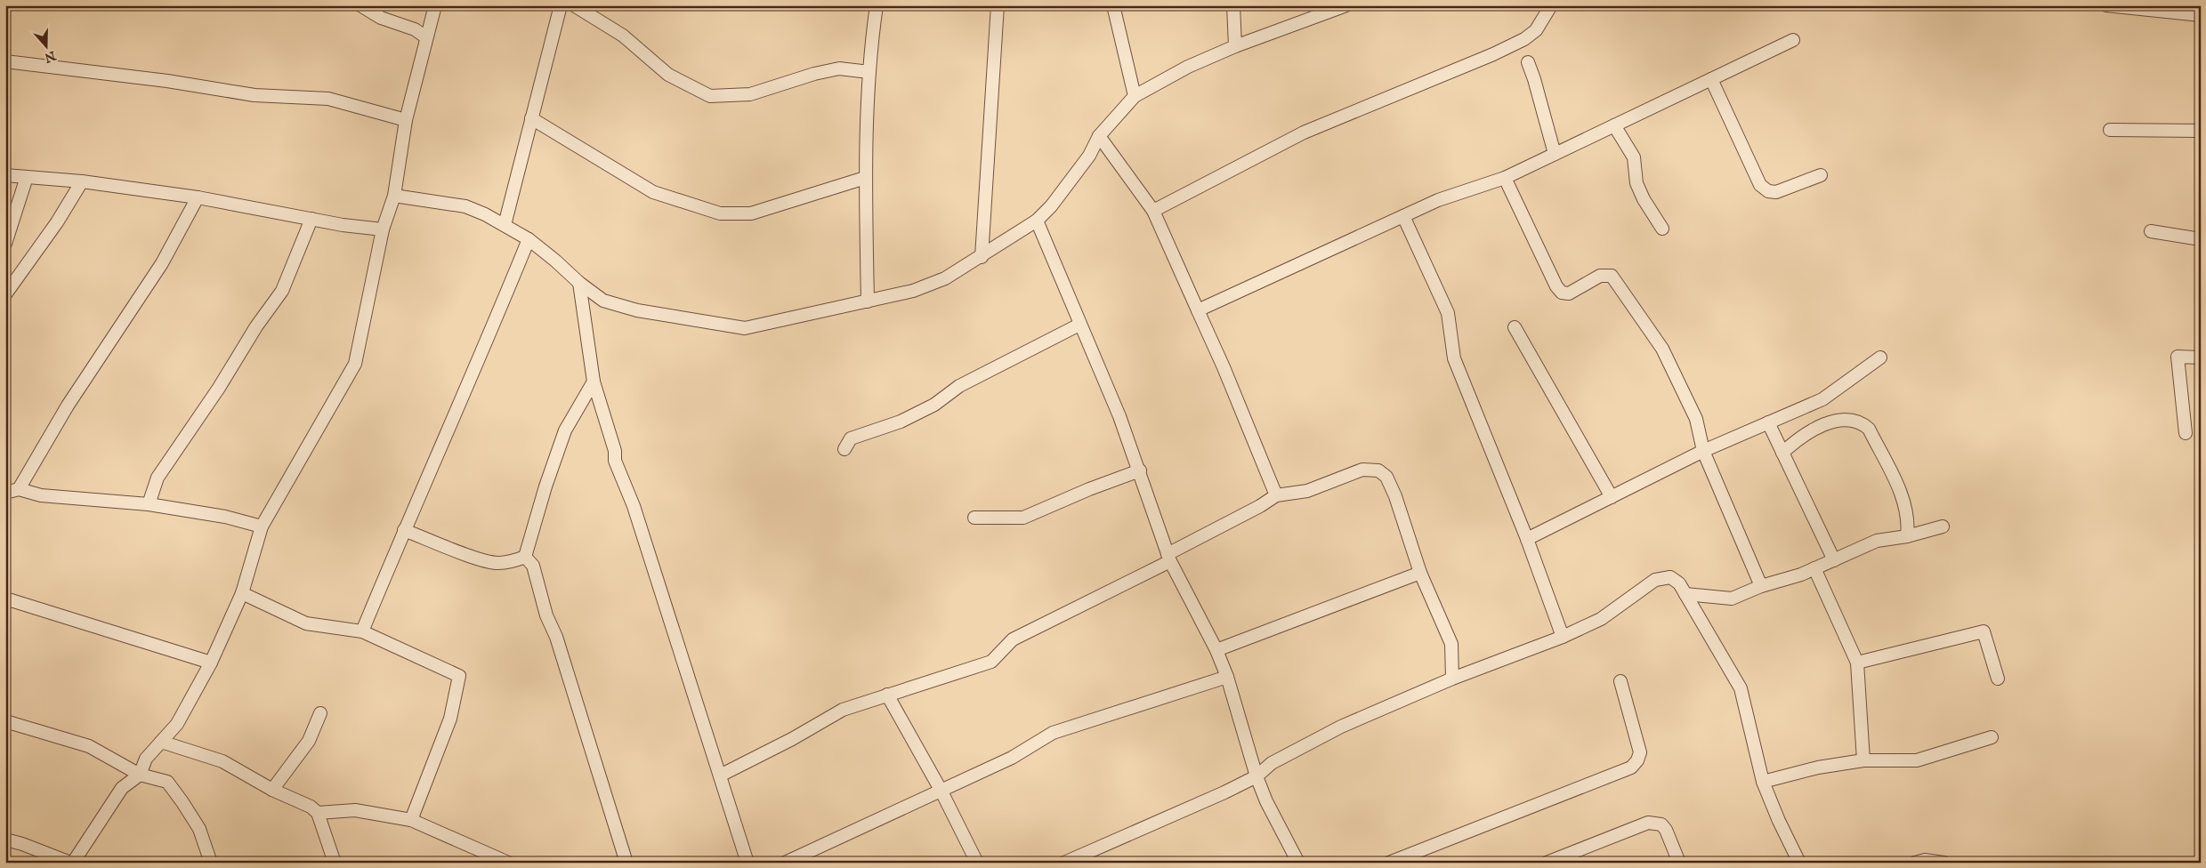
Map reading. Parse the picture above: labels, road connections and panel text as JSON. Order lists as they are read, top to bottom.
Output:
{
  "north": "bottom"
}
